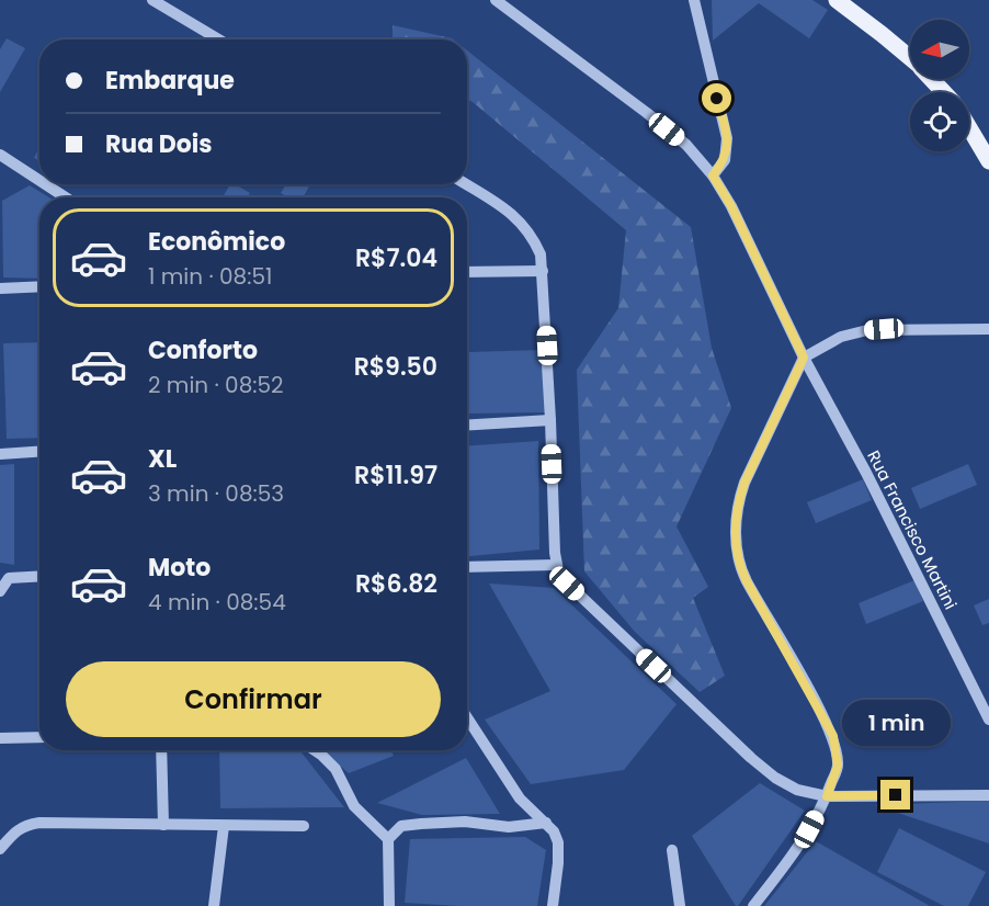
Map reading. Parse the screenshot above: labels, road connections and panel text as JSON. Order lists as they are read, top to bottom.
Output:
{
  "streets": {
    "street": ["Rua Francisco Martini"]
  },
  "north": "left",
  "page": {
    "banner": ["Embarque", "Rua Dois"],
    "list": [
      {
        "name": "Econômico",
        "note": "1 min · 08:51",
        "value": "R$7.04"
      },
      {
        "name": "Conforto",
        "note": "2 min · 08:52",
        "value": "R$9.50"
      },
      {
        "name": "XL",
        "note": "3 min · 08:53",
        "value": "R$11.97"
      },
      {
        "name": "Moto",
        "note": "4 min · 08:54",
        "value": "R$6.82"
      }
    ],
    "buttons": "Confirmar",
    "bubble": "1 min"
  }
}
